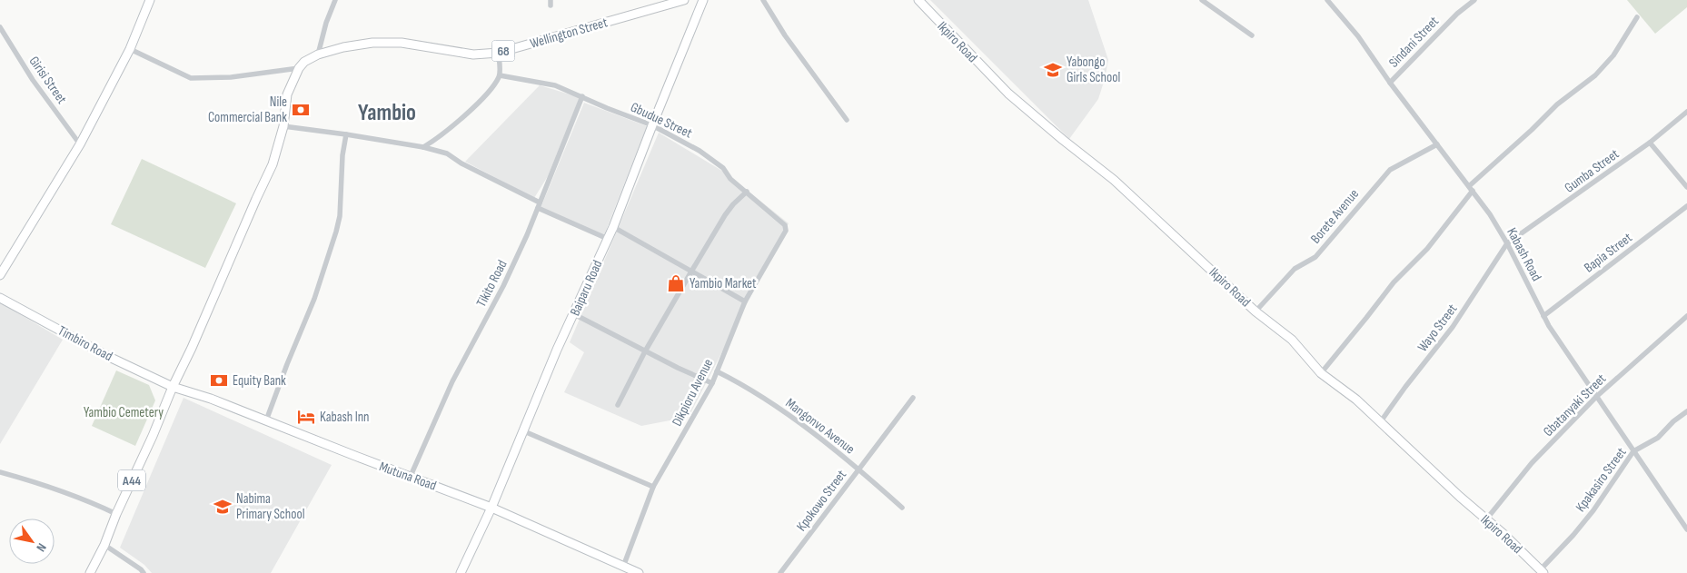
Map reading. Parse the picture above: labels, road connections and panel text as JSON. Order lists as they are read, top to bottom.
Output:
{
  "streets": {
    "street": [
      "Wellington Street",
      "Ikpiro Road",
      "Sindani Street",
      "68",
      "Girisi Street",
      "Gbudue Street",
      "Gumba Street",
      "Borete Avenue",
      "Bapia Street",
      "Kabash Road",
      "Tikito Road",
      "Baiparu Road",
      "Wayo Street",
      "Timbiro Road",
      "Dikpioru Avenue",
      "Gbatanyaki Street",
      "Mangonvo Avenue",
      "Mutuna Road",
      "Kpakasiro Street",
      "A44",
      "Kpokowo Street"
    ]
  },
  "crossings": [
    ["Ikpiro Road", "Borete Avenue"],
    ["Ikpiro Road", "Wayo Street"],
    ["Ikpiro Road", "Gbatanyaki Street"],
    ["Ikpiro Road", "Kpakasiro Street"],
    ["Sindani Street", "Kabash Road"],
    ["Gbudue Street", "Tikito Road"],
    ["Gbudue Street", "Baiparu Road"],
    ["Gbudue Street", "Dikpioru Avenue"],
    ["Gumba Street", "Kabash Road"],
    ["Gumba Street", "Wayo Street"],
    ["Borete Avenue", "Kabash Road"],
    ["Bapia Street", "Kabash Road"],
    ["Kabash Road", "Wayo Street"],
    ["Kabash Road", "Gbatanyaki Street"],
    ["Kabash Road", "Kpakasiro Street"],
    ["Tikito Road", "Mutuna Road"],
    ["Baiparu Road", "Mutuna Road"],
    ["Timbiro Road", "Mutuna Road"],
    ["Timbiro Road", "A44"],
    ["Dikpioru Avenue", "Mangonvo Avenue"],
    ["Dikpioru Avenue", "Mutuna Road"],
    ["Mangonvo Avenue", "Kpokowo Street"],
    ["Mutuna Road", "A44"]
  ],
  "districts": ["Yambio"],
  "parks": ["Yambio Cemetery"],
  "places": {
    "school or university": ["Yabongo Girls School", "Nabima Primary School"],
    "bank": ["Nile Commercial Bank", "Equity Bank"],
    "shop": ["Yambio Market"],
    "hotel": ["Kabash Inn"]
  },
  "north": "bottom right"
}
